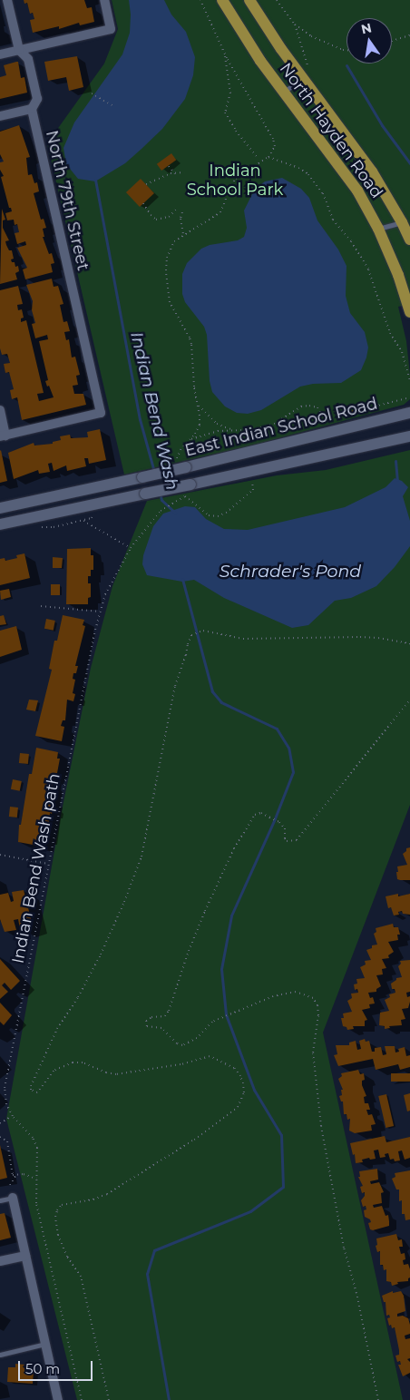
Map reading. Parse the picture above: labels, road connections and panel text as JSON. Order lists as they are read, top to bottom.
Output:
{
  "streets": {
    "main road": ["North Hayden Road", "East Indian School Road"],
    "street": ["North 79th Street"],
    "path": ["Indian Bend Wash path"]
  },
  "crossings": [
    ["East Indian School Road", "Indian Bend Wash path"]
  ],
  "water": ["Indian Bend Wash", "Schrader's Pond"],
  "parks": ["Indian School Park"],
  "scale_bar": "50 m",
  "north": "top"
}
